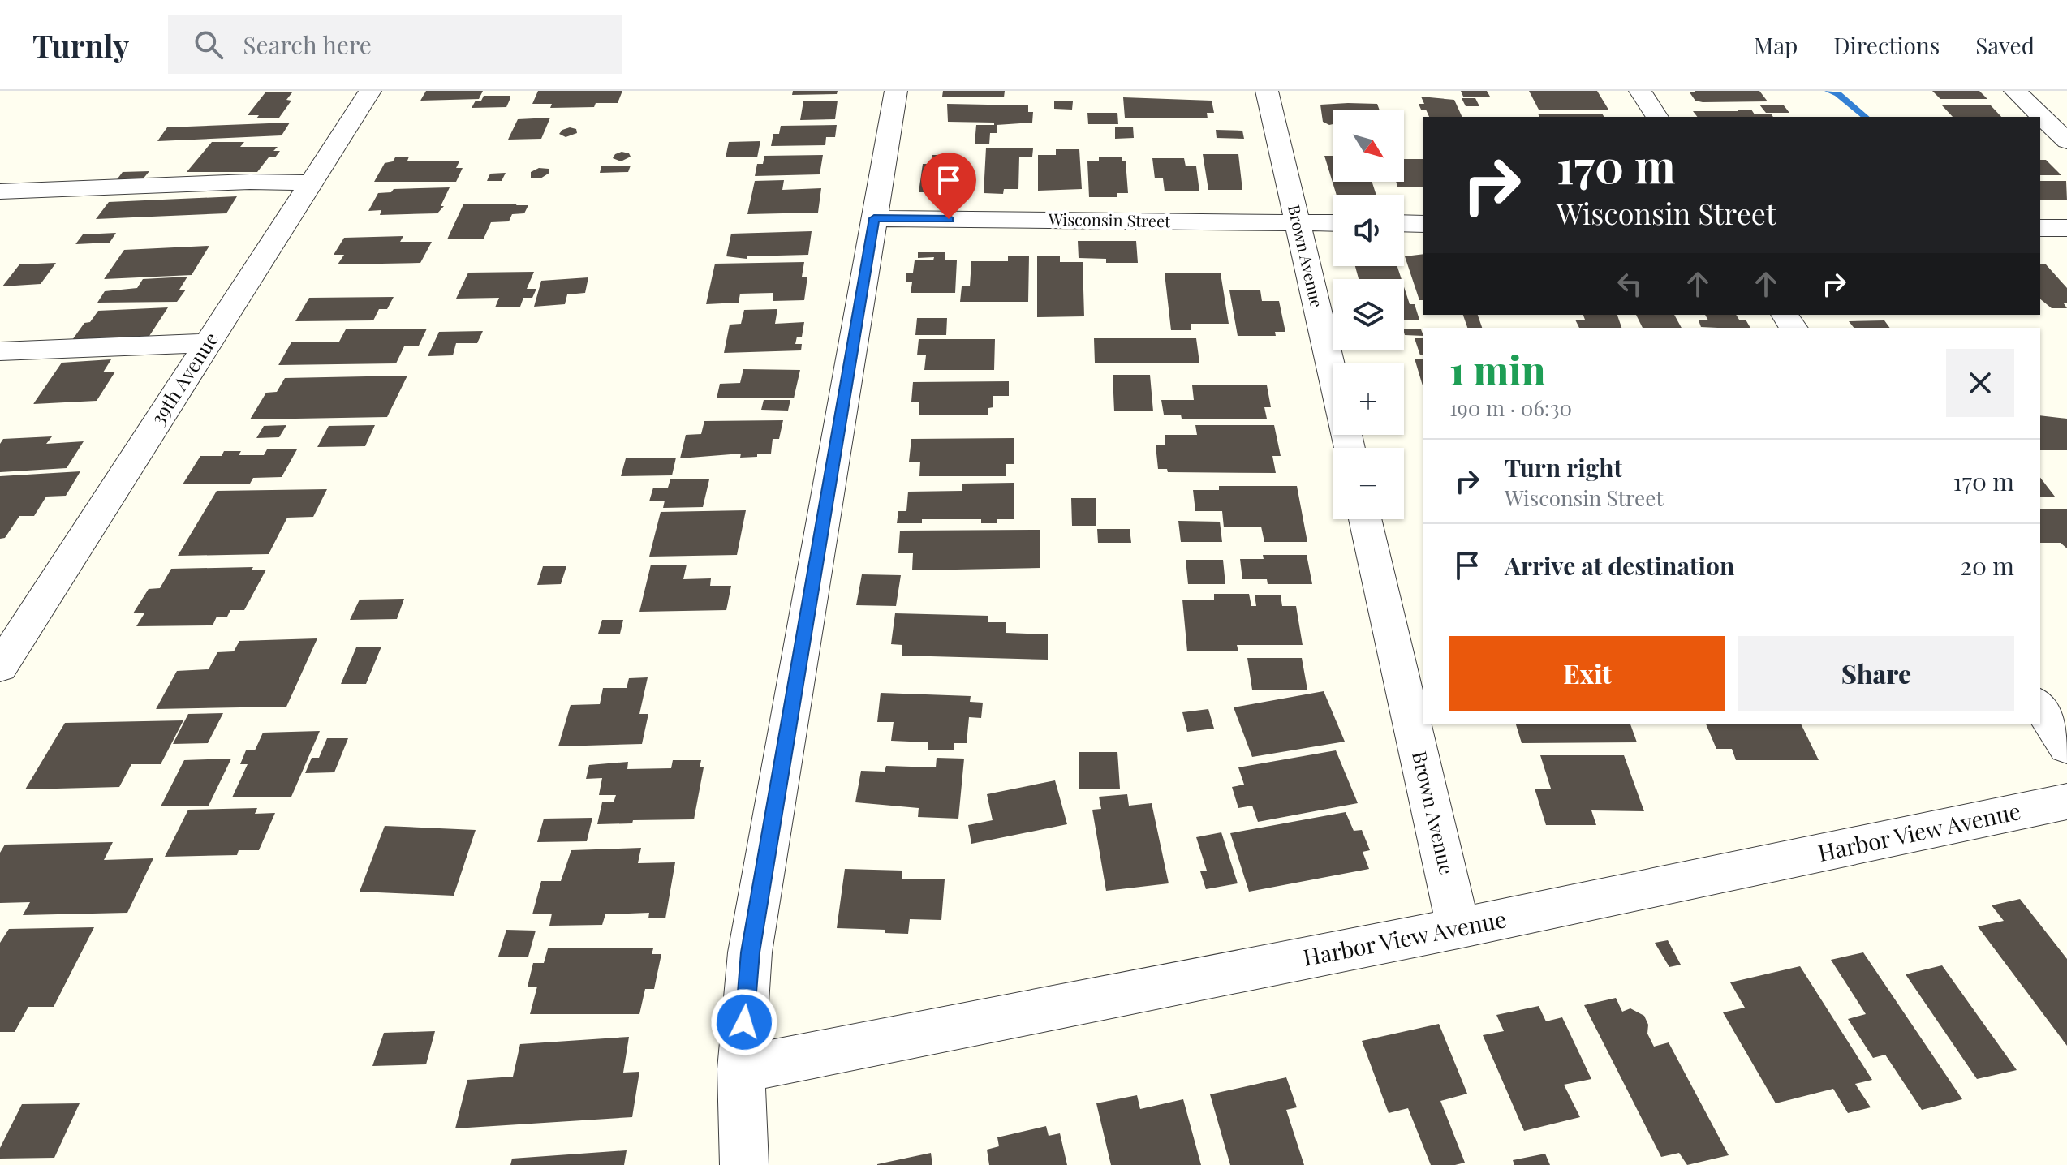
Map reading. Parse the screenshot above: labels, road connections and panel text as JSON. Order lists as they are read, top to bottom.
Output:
{
  "streets": {
    "street": [
      "Wisconsin Street",
      "Brown Avenue",
      "39th Avenue",
      "Harbor View Avenue"
    ]
  },
  "crossings": [
    ["Wisconsin Street", "Brown Avenue"],
    ["Brown Avenue", "Harbor View Avenue"]
  ],
  "north": "bottom right",
  "page": {
    "header": "Turnly",
    "search": "Search here",
    "nav": ["Map", "Directions", "Saved"],
    "map_buttons": ["+", "−"],
    "turn": ["170 m", "Wisconsin Street"],
    "heading": ["1 min", "190 m · 06:30"],
    "list": [
      {
        "name": "Turn right",
        "note": "Wisconsin Street",
        "value": "170 m"
      },
      {
        "name": "Arrive at destination",
        "value": "20 m"
      }
    ],
    "buttons": ["Exit", "Share"]
  }
}
